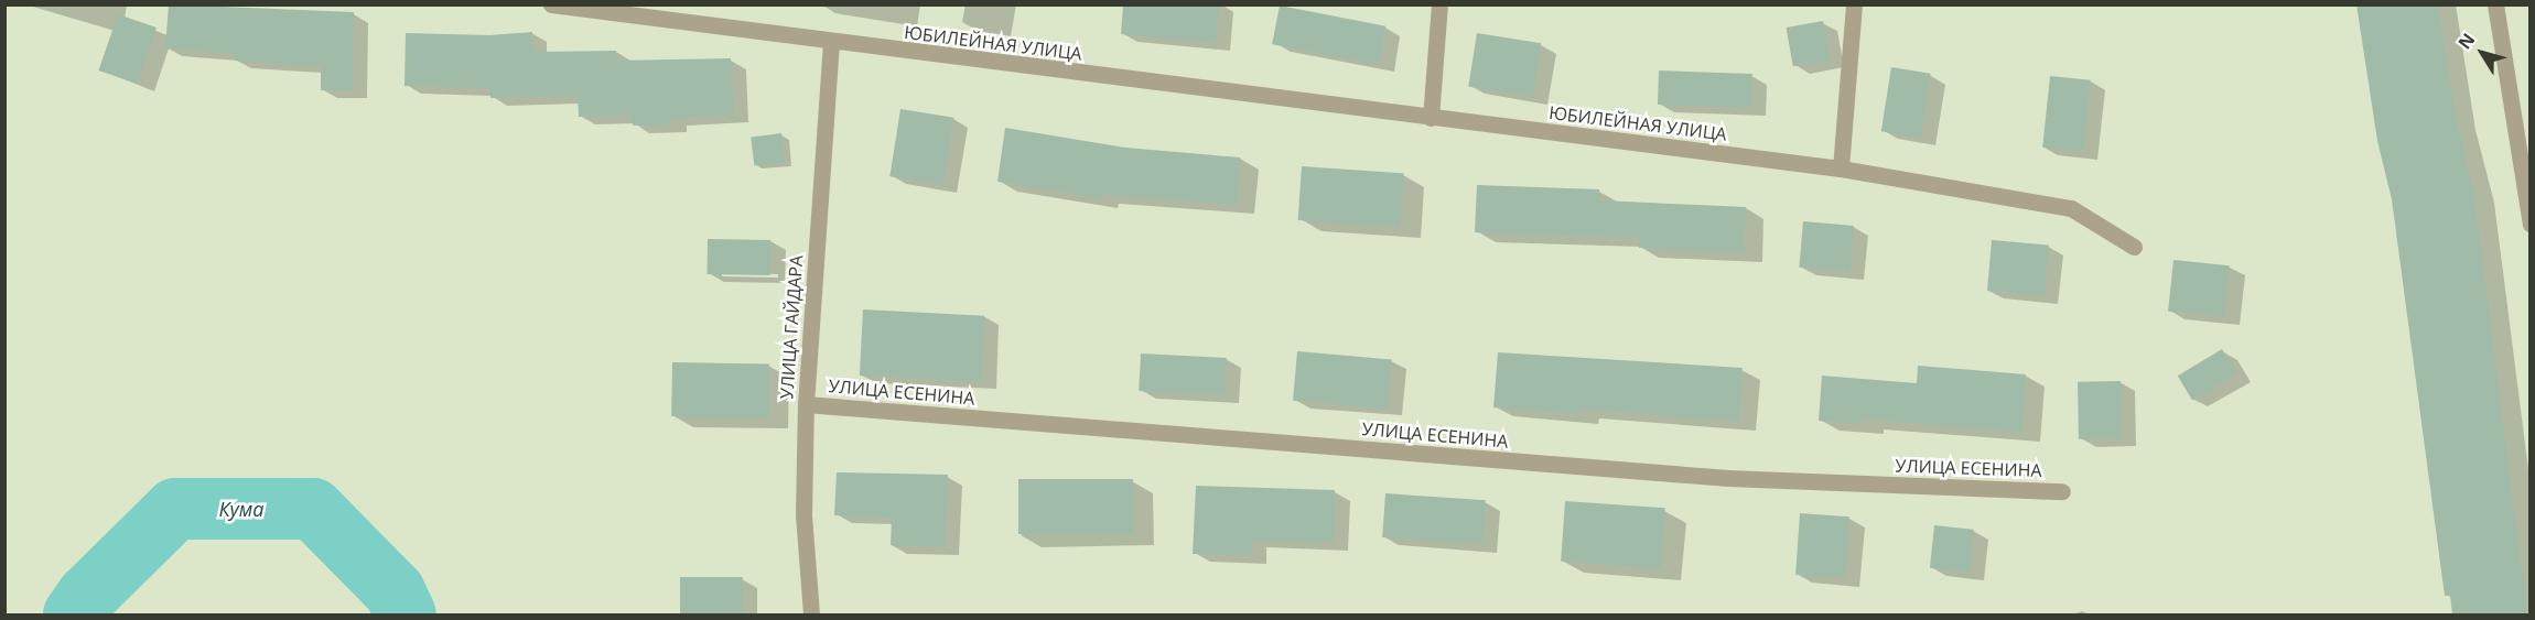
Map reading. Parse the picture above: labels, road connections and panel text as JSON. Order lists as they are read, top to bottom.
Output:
{
  "streets": {
    "street": ["ЮБИЛЕЙНАЯ УЛИЦА", "УЛИЦА ГАЙДАРА", "УЛИЦА ЕСЕНИНА"]
  },
  "crossings": [
    ["ЮБИЛЕЙНАЯ УЛИЦА", "УЛИЦА ГАЙДАРА"],
    ["УЛИЦА ГАЙДАРА", "УЛИЦА ЕСЕНИНА"]
  ],
  "water": ["Кума"],
  "north": "top left"
}
